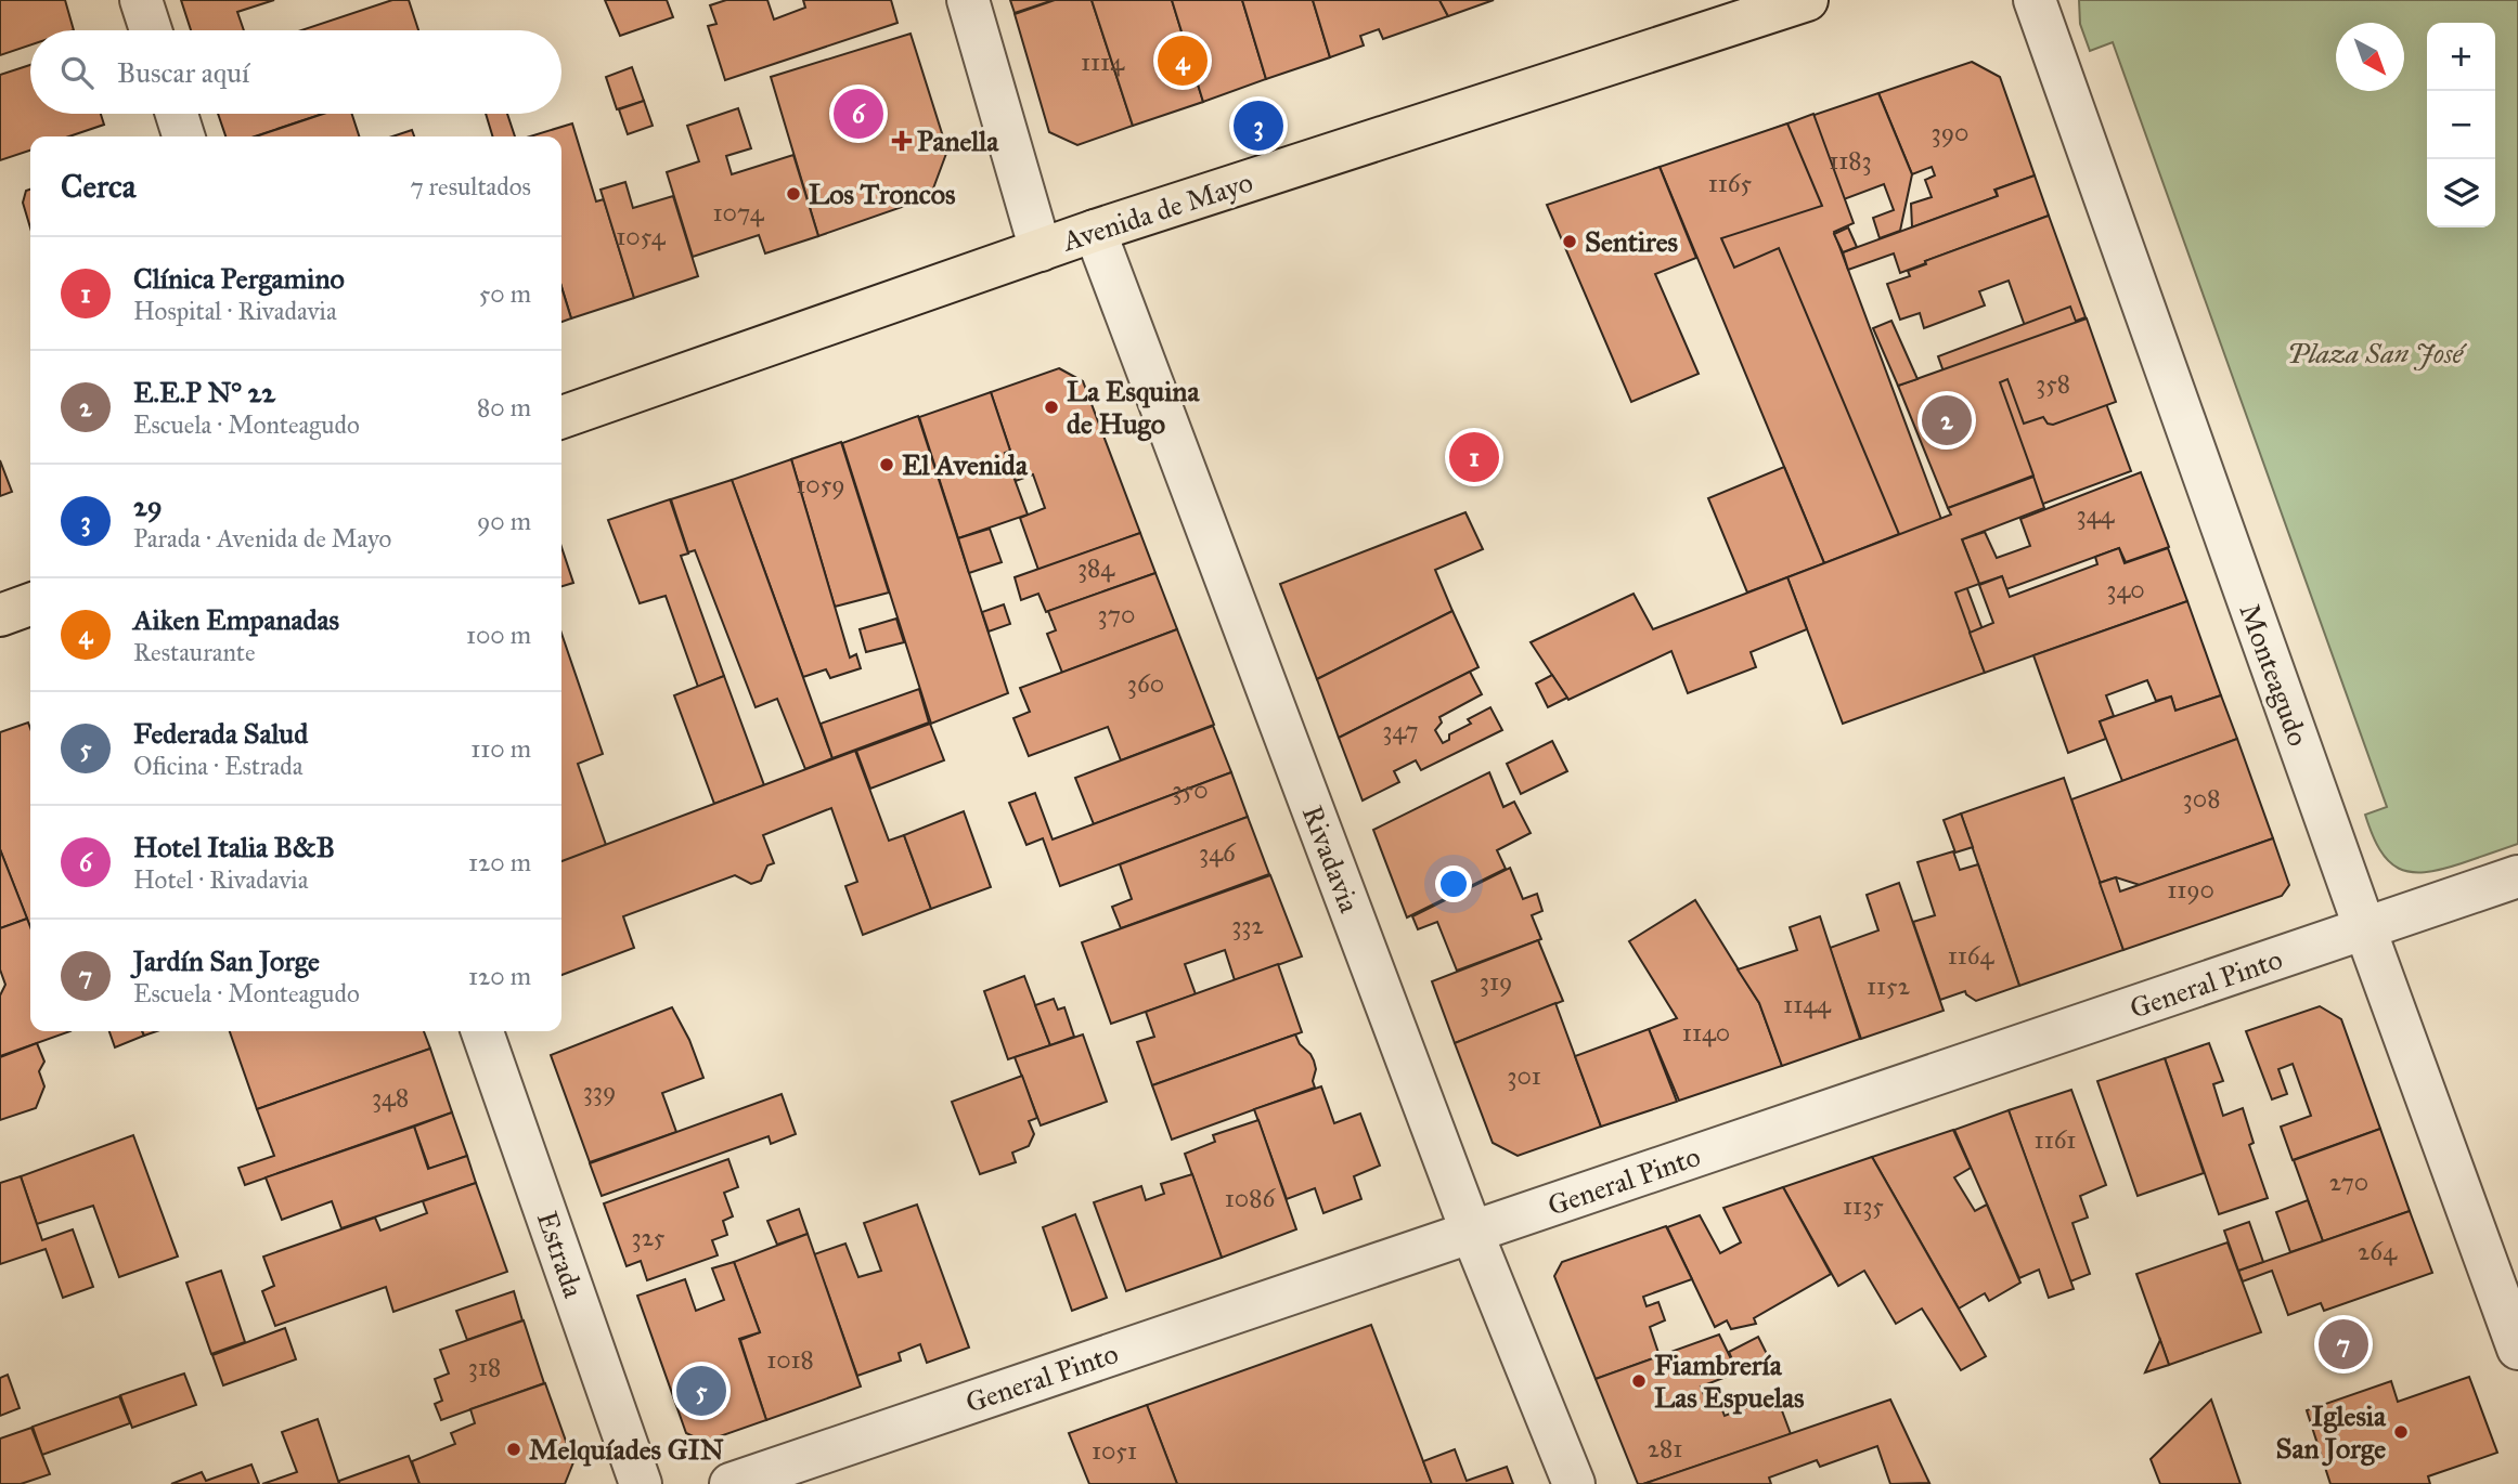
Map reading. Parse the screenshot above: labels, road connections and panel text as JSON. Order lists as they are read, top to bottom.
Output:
{
  "streets": {
    "main road": ["Avenida de Mayo"],
    "street": [
      "Monteagudo",
      "Rivadavia",
      "General Pinto",
      "Estrada"
    ]
  },
  "crossings": [
    ["Avenida de Mayo", "Rivadavia"],
    ["Monteagudo", "General Pinto"],
    ["Rivadavia", "General Pinto"]
  ],
  "parks": ["Plaza San José"],
  "places": {
    "health": ["Panella"],
    "other": [
      "Los Troncos",
      "Sentires",
      "La Esquina de Hugo",
      "El Avenida",
      "Fiambrería Las Espuelas",
      "Iglesia San Jorge",
      "Melquíades GIN"
    ]
  },
  "house_numbers": [
    "1114",
    "390",
    "1183",
    "1165",
    "1074",
    "1054",
    "358",
    "1059",
    "344",
    "384",
    "340",
    "370",
    "360",
    "347",
    "350",
    "308",
    "346",
    "1190",
    "332",
    "1164",
    "319",
    "1152",
    "1144",
    "1140",
    "301",
    "339",
    "348",
    "1161",
    "270",
    "1086",
    "1135",
    "325",
    "264",
    "1018",
    "318",
    "281",
    "1051"
  ],
  "north": "bottom right",
  "page": {
    "map_buttons": ["+", "−"],
    "search": "Buscar aquí",
    "pins": [
      "4",
      "6",
      "3",
      "2",
      "1",
      "7",
      "5"
    ],
    "heading": ["Cerca", "7 resultados"],
    "list": [
      {
        "mark": "1",
        "name": "Clínica Pergamino",
        "note": "Hospital · Rivadavia",
        "value": "50 m"
      },
      {
        "mark": "2",
        "name": "E.E.P N° 22",
        "note": "Escuela · Monteagudo",
        "value": "80 m"
      },
      {
        "mark": "3",
        "name": "29",
        "note": "Parada · Avenida de Mayo",
        "value": "90 m"
      },
      {
        "mark": "4",
        "name": "Aiken Empanadas",
        "note": "Restaurante",
        "value": "100 m"
      },
      {
        "mark": "5",
        "name": "Federada Salud",
        "note": "Oficina · Estrada",
        "value": "110 m"
      },
      {
        "mark": "6",
        "name": "Hotel Italia B&B",
        "note": "Hotel · Rivadavia",
        "value": "120 m"
      },
      {
        "mark": "7",
        "name": "Jardín San Jorge",
        "note": "Escuela · Monteagudo",
        "value": "120 m"
      }
    ]
  }
}
